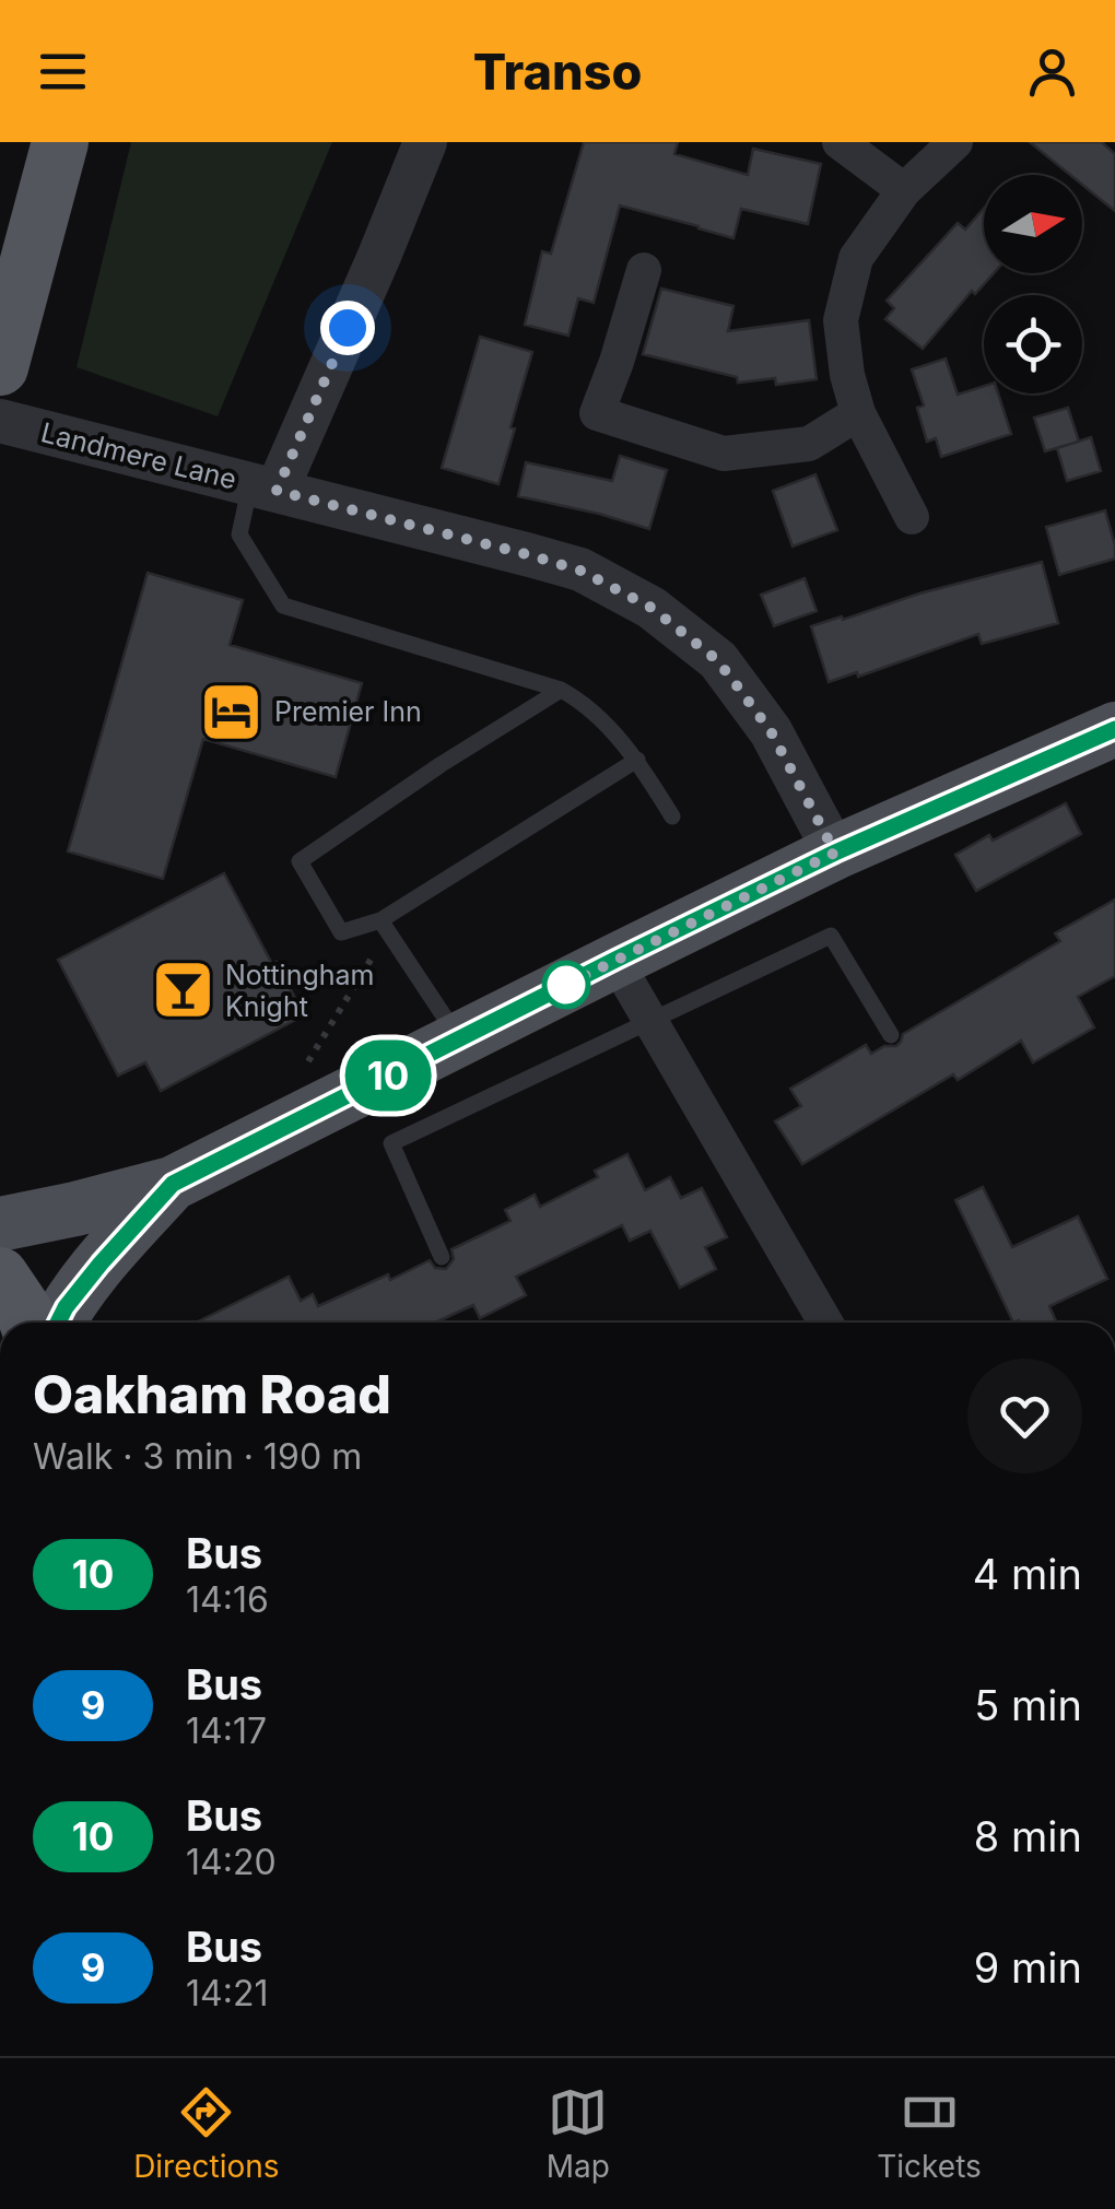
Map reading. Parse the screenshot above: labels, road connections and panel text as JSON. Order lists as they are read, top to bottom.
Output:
{
  "streets": {
    "street": ["Landmere Lane"]
  },
  "places": {
    "hotel": ["Premier Inn"],
    "bar": ["Nottingham Knight"]
  },
  "lines": ["bus line 10"],
  "north": "right",
  "page": {
    "header": "Transo",
    "on_map": "10",
    "heading": ["Oakham Road", "Walk · 3 min · 190 m"],
    "list": [
      {
        "mark": "10",
        "name": "Bus",
        "note": "14:16",
        "value": "4 min"
      },
      {
        "mark": "9",
        "name": "Bus",
        "note": "14:17",
        "value": "5 min"
      },
      {
        "mark": "10",
        "name": "Bus",
        "note": "14:20",
        "value": "8 min"
      },
      {
        "mark": "9",
        "name": "Bus",
        "note": "14:21",
        "value": "9 min"
      }
    ],
    "tabs": ["Directions", "Map", "Tickets"]
  }
}
